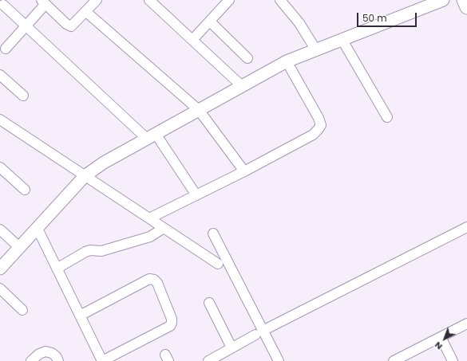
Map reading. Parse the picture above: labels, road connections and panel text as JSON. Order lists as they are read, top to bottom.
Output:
{
  "scale_bar": "50 m",
  "north": "bottom left"
}
